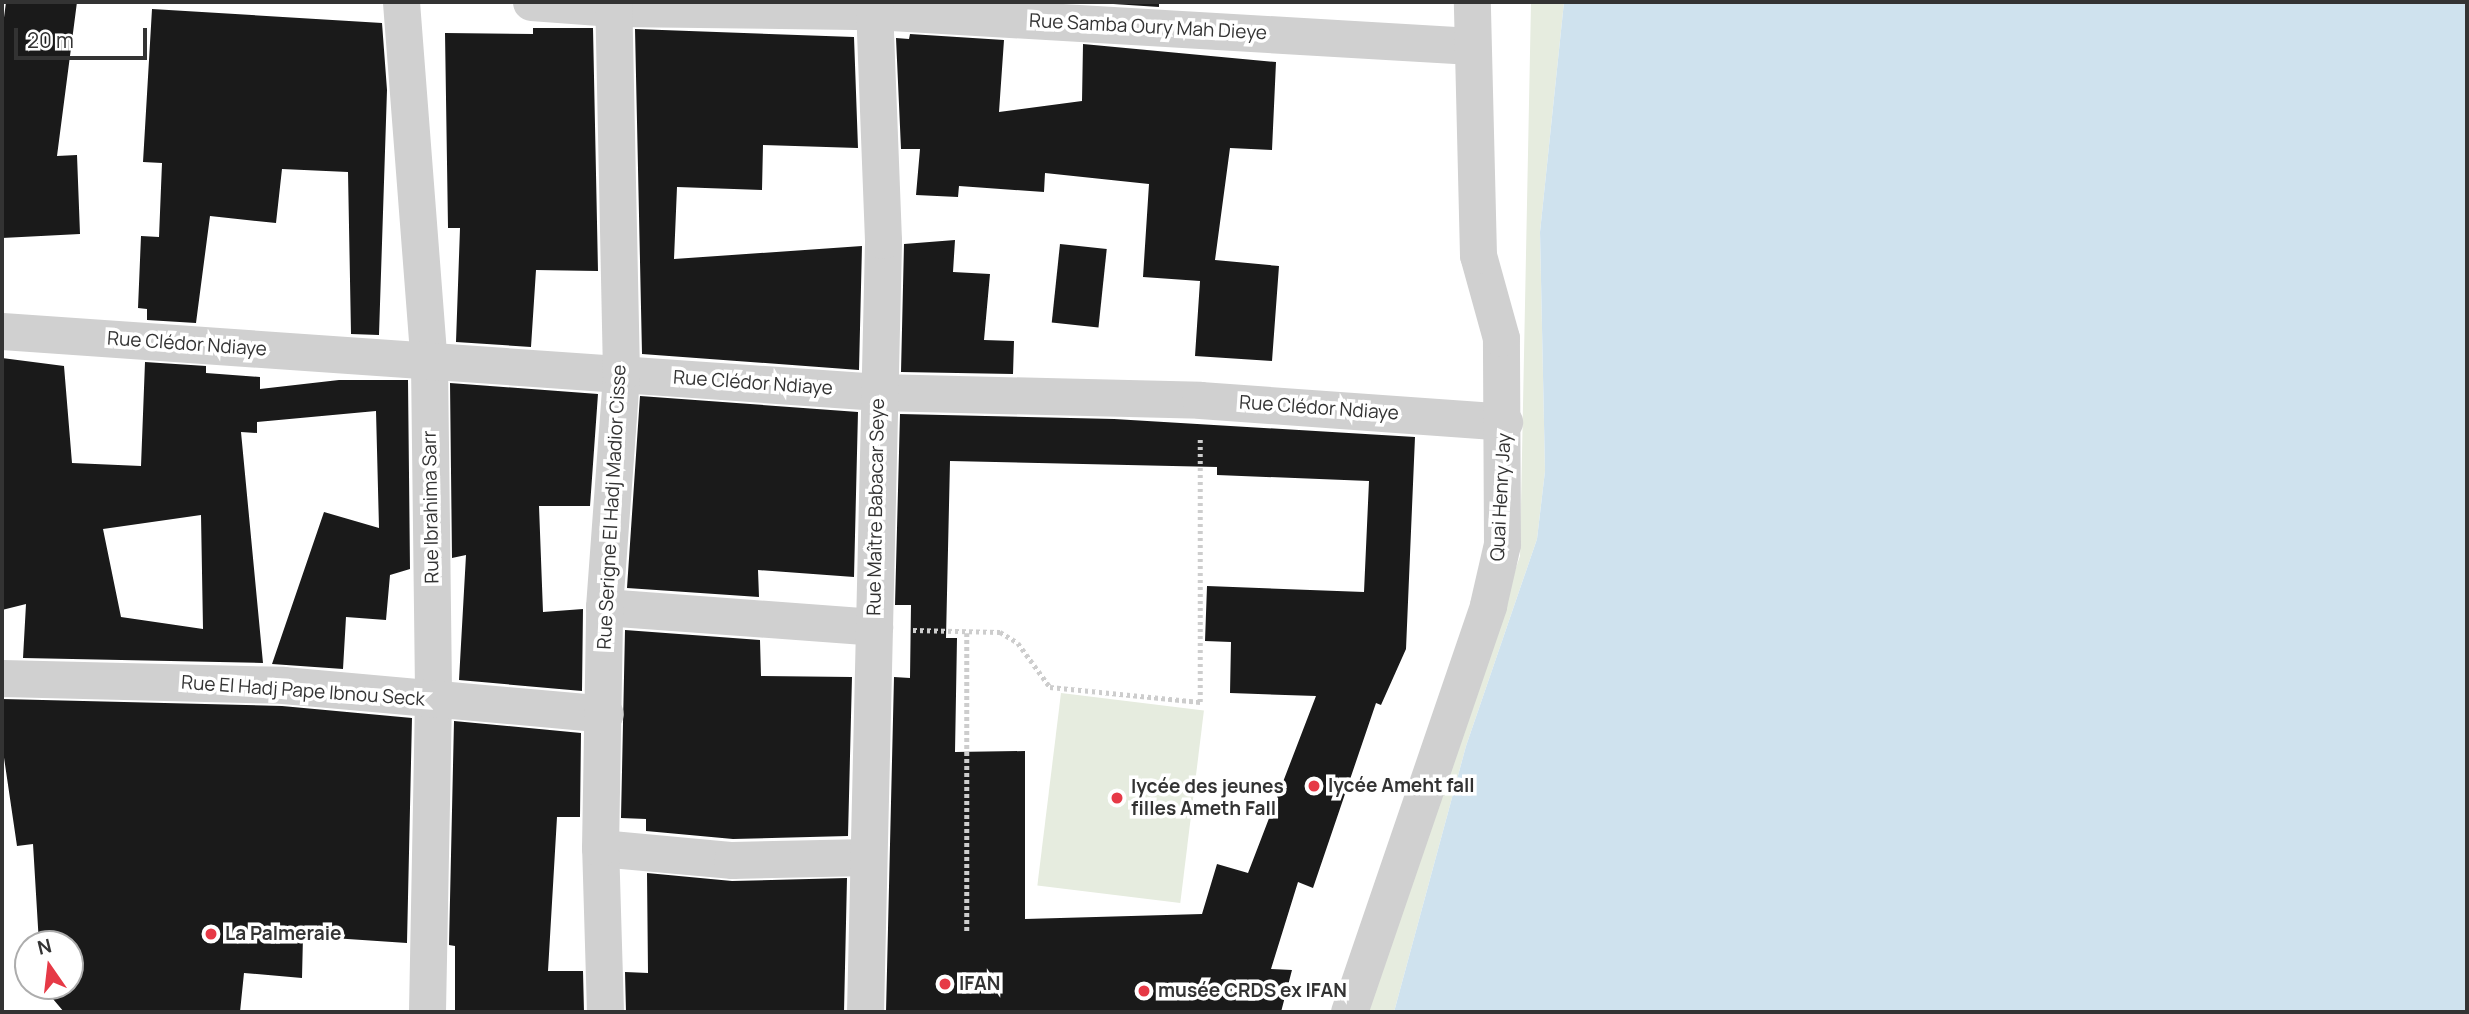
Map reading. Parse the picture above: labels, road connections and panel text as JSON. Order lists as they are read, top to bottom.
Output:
{
  "streets": {
    "street": [
      "Rue Samba Oury Mah Dieye",
      "Rue Clédor Ndiaye",
      "Quai Henry Jay",
      "Rue Ibrahima Sarr",
      "Rue Serigne El Hadj Madior Cisse",
      "Rue Maître Babacar Seye",
      "Rue El Hadj Pape Ibnou Seck"
    ]
  },
  "crossings": [
    ["Rue Samba Oury Mah Dieye", "Quai Henry Jay"],
    ["Rue Samba Oury Mah Dieye", "Rue Serigne El Hadj Madior Cisse"],
    ["Rue Samba Oury Mah Dieye", "Rue Maître Babacar Seye"],
    ["Rue Clédor Ndiaye", "Quai Henry Jay"],
    ["Rue Clédor Ndiaye", "Rue Ibrahima Sarr"],
    ["Rue Clédor Ndiaye", "Rue Serigne El Hadj Madior Cisse"],
    ["Rue Clédor Ndiaye", "Rue Maître Babacar Seye"],
    ["Rue Ibrahima Sarr", "Rue El Hadj Pape Ibnou Seck"],
    ["Rue Serigne El Hadj Madior Cisse", "Rue El Hadj Pape Ibnou Seck"]
  ],
  "places": [
    "lycée Ameht fall",
    "lycée des jeunes filles Ameth Fall",
    "La Palmeraie",
    "IFAN",
    "musée CRDS ex IFAN"
  ],
  "scale_bar": "20 m",
  "north": "top"
}
